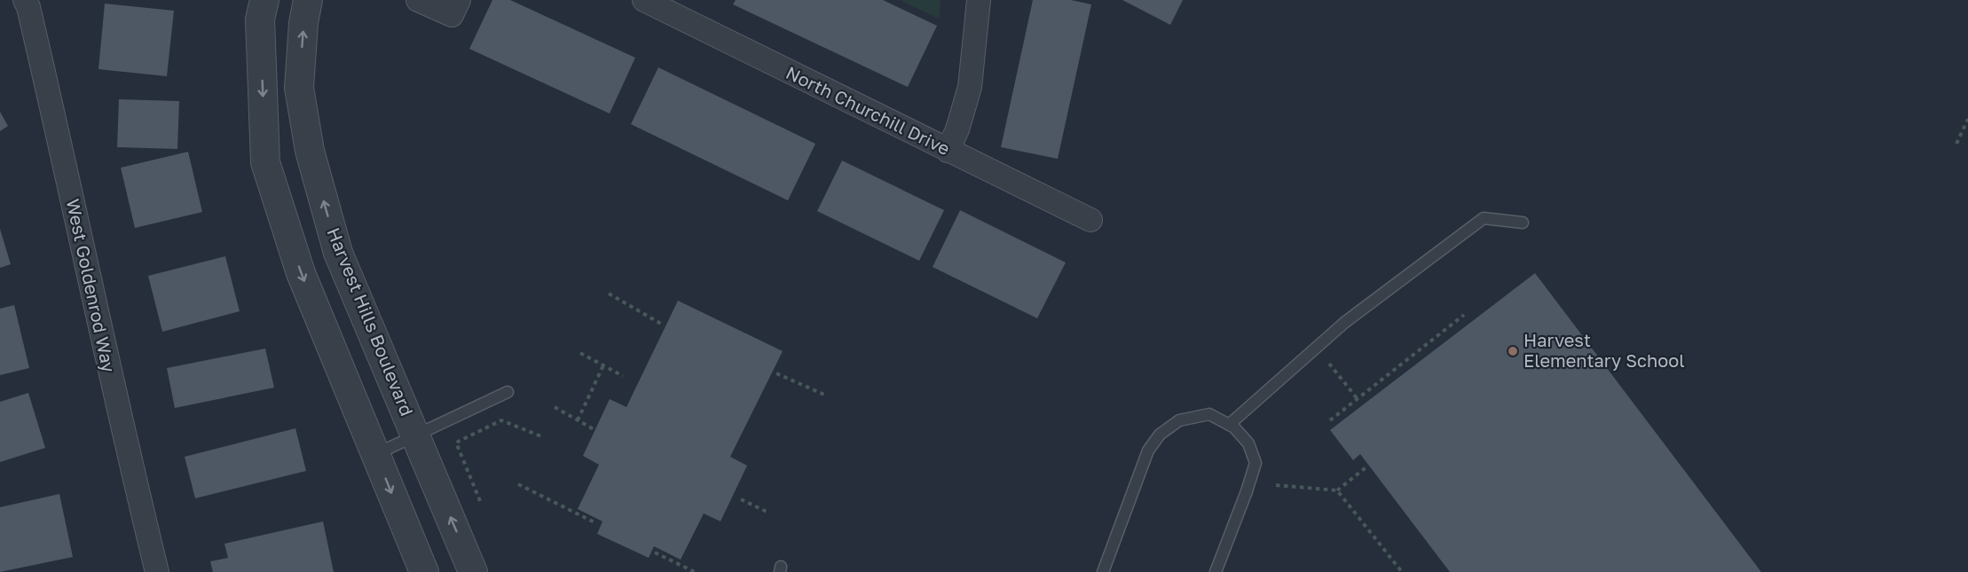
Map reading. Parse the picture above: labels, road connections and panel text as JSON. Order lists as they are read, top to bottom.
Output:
{
  "streets": {
    "street": ["North Churchill Drive", "West Goldenrod Way", "Harvest Hills Boulevard"]
  },
  "places": ["Harvest Elementary School"]
}
